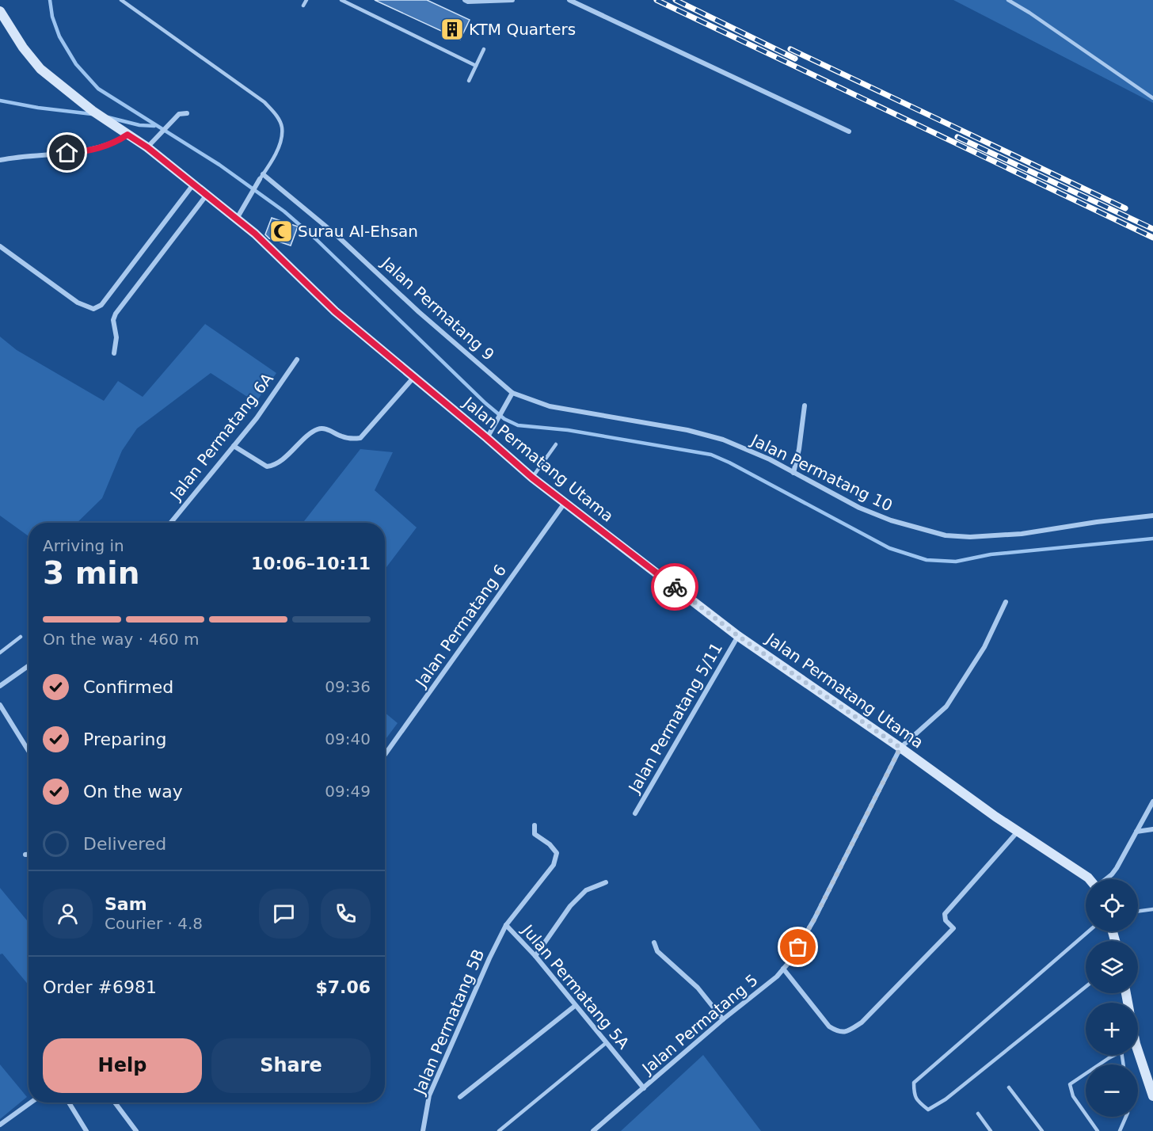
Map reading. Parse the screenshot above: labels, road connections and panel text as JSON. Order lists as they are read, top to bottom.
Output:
{
  "streets": {
    "street": [
      "Jalan Permatang 9",
      "Jalan Permatang 6A",
      "Jalan Permatang Utama",
      "Jalan Permatang 10",
      "Jalan Permatang 6",
      "Jalan Permatang 5/11",
      "Julan Permatang 5A",
      "Jalan Permatang 5B",
      "Jalan Permatang 5"
    ]
  },
  "crossings": [
    ["Jalan Permatang 9", "Jalan Permatang 10"],
    ["Jalan Permatang Utama", "Jalan Permatang 6"],
    ["Jalan Permatang Utama", "Jalan Permatang 5/11"],
    ["Jalan Permatang Utama", "Jalan Permatang 5"],
    ["Julan Permatang 5A", "Jalan Permatang 5B"],
    ["Julan Permatang 5A", "Jalan Permatang 5"]
  ],
  "places": {
    "building": ["KTM Quarters"],
    "mosque": ["Surau Al-Ehsan"]
  },
  "page": {
    "heading": ["3 min", "Arriving in", "10:06–10:11"],
    "panel": [
      "Sam",
      "Courier · 4.8",
      "Order #6981",
      "$7.06"
    ],
    "bar": "On the way · 460 m",
    "list": [
      ["Confirmed", "09:36"],
      ["Preparing", "09:40"],
      ["On the way", "09:49"],
      "Delivered"
    ],
    "map_buttons": ["+", "−"],
    "buttons": ["Help", "Share"]
  }
}
